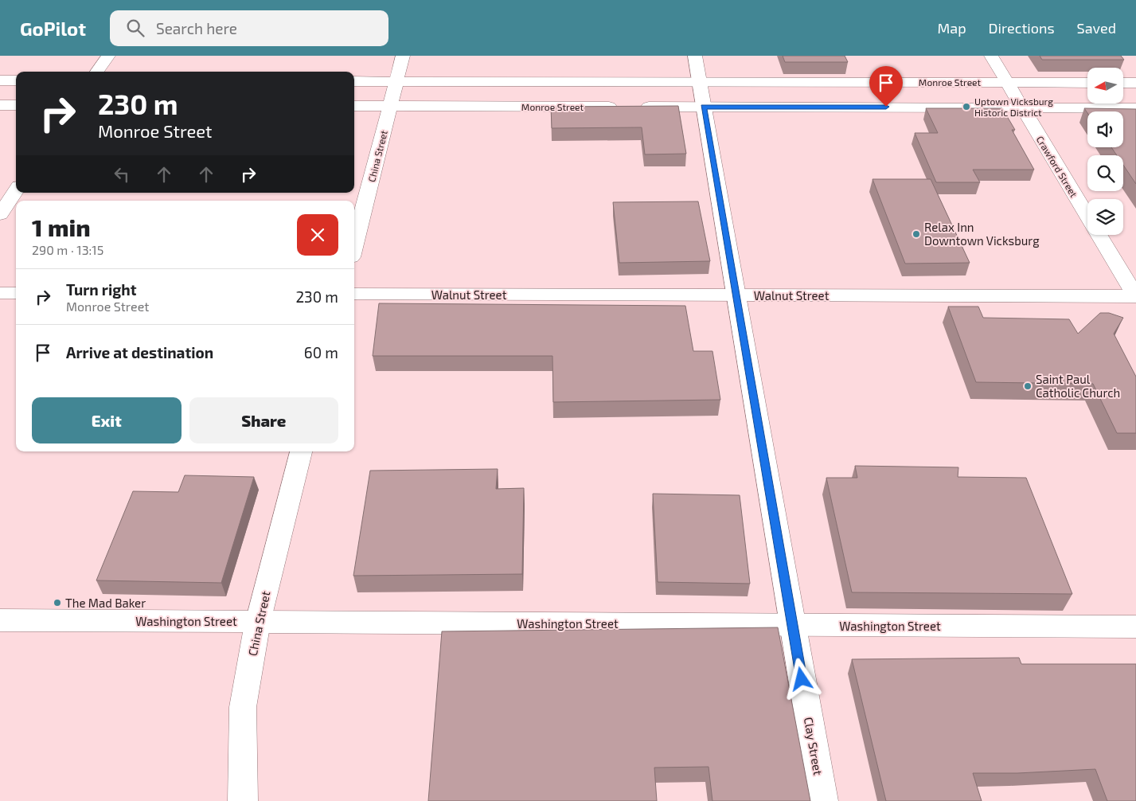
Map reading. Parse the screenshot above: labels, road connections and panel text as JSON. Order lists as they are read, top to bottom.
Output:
{
  "streets": {
    "street": [
      "Monroe Street",
      "China Street",
      "Crawford Street",
      "Walnut Street",
      "Washington Street",
      "Clay Street"
    ]
  },
  "crossings": [
    ["Monroe Street", "China Street"],
    ["Monroe Street", "Crawford Street"],
    ["Monroe Street", "Clay Street"],
    ["China Street", "Washington Street"],
    ["Crawford Street", "Walnut Street"],
    ["Walnut Street", "Clay Street"],
    ["Washington Street", "Clay Street"]
  ],
  "places": [
    "Uptown Vicksburg Historic District",
    "Relax Inn Downtown Vicksburg",
    "Saint Paul Catholic Church",
    "The Mad Baker"
  ],
  "north": "left",
  "page": {
    "header": "GoPilot",
    "search": "Search here",
    "nav": ["Map", "Directions", "Saved"],
    "turn": ["230 m", "Monroe Street"],
    "heading": ["1 min", "290 m · 13:15"],
    "list": [
      {
        "name": "Turn right",
        "note": "Monroe Street",
        "value": "230 m"
      },
      {
        "name": "Arrive at destination",
        "value": "60 m"
      }
    ],
    "buttons": ["Exit", "Share"]
  }
}
